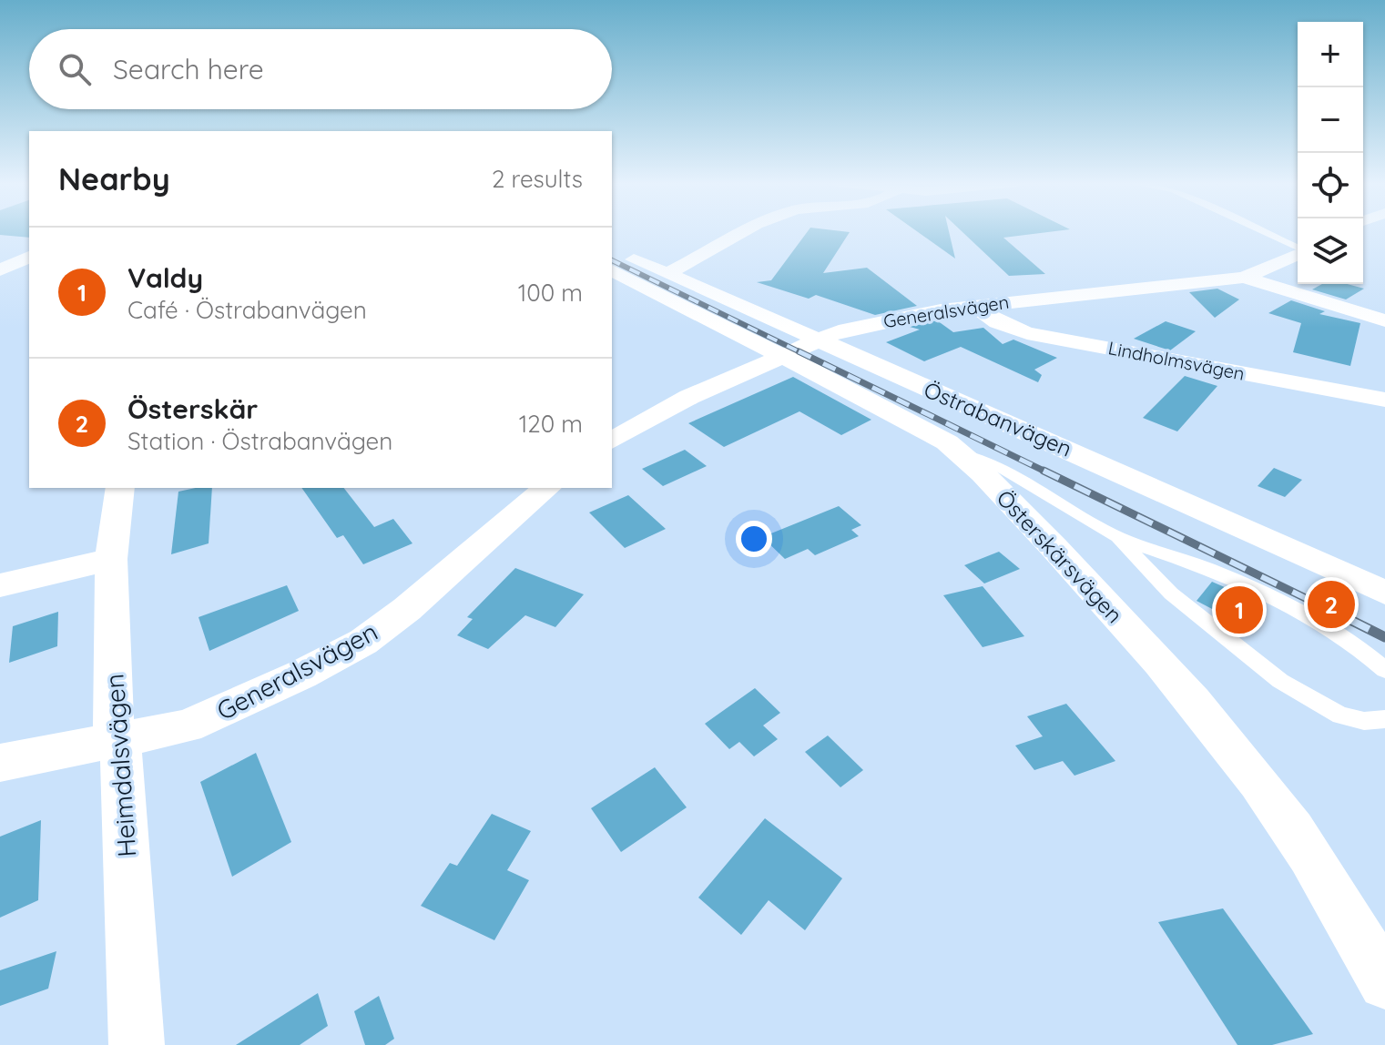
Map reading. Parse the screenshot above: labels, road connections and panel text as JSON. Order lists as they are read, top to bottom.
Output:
{
  "streets": {
    "street": [
      "Generalsvägen",
      "Lindholmsvägen",
      "Östrabanvägen",
      "Österskärsvägen",
      "Heimdalsvägen"
    ]
  },
  "crossings": [
    ["Generalsvägen", "Lindholmsvägen"],
    ["Generalsvägen", "Östrabanvägen"],
    ["Generalsvägen", "Österskärsvägen"],
    ["Generalsvägen", "Heimdalsvägen"]
  ],
  "page": {
    "map_buttons": ["+", "−"],
    "search": "Search here",
    "heading": ["Nearby", "2 results"],
    "list": [
      {
        "mark": "1",
        "name": "Valdy",
        "note": "Café · Östrabanvägen",
        "value": "100 m"
      },
      {
        "mark": "2",
        "name": "Österskär",
        "note": "Station · Östrabanvägen",
        "value": "120 m"
      }
    ],
    "pins": ["2", "1"]
  }
}
